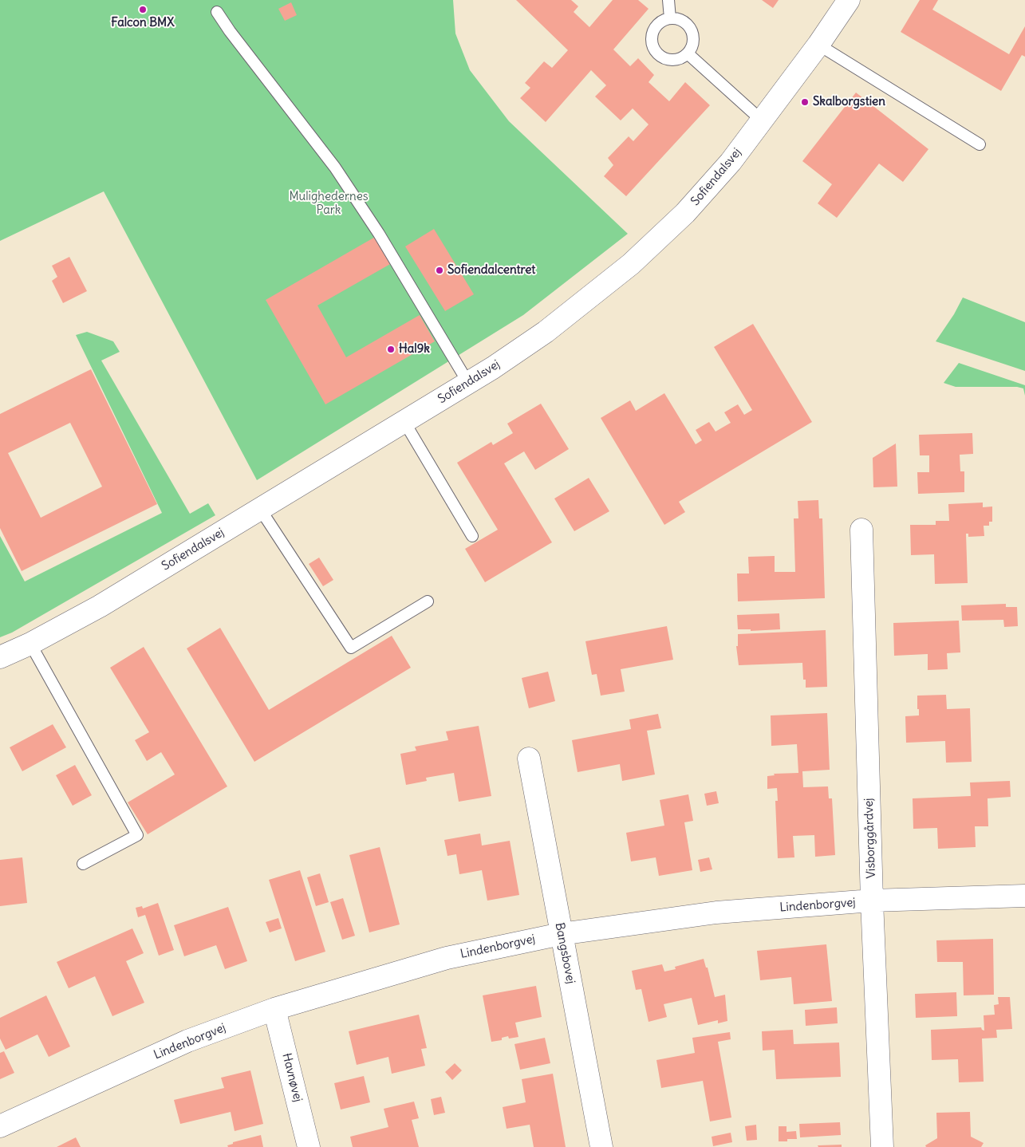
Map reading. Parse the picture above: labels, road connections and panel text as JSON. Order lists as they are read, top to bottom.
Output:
{
  "streets": {
    "street": [
      "Sofiendalsvej",
      "Visborggårdvej",
      "Lindenborgvej",
      "Bangsbovej",
      "Havnøvej"
    ]
  },
  "crossings": [
    ["Visborggårdvej", "Lindenborgvej"],
    ["Lindenborgvej", "Bangsbovej"],
    ["Lindenborgvej", "Havnøvej"]
  ],
  "parks": ["Mulighedernes Park"],
  "places": [
    "Falcon BMX",
    "Skalborgstien",
    "Sofiendalcentret",
    "Hal9k"
  ]
}
